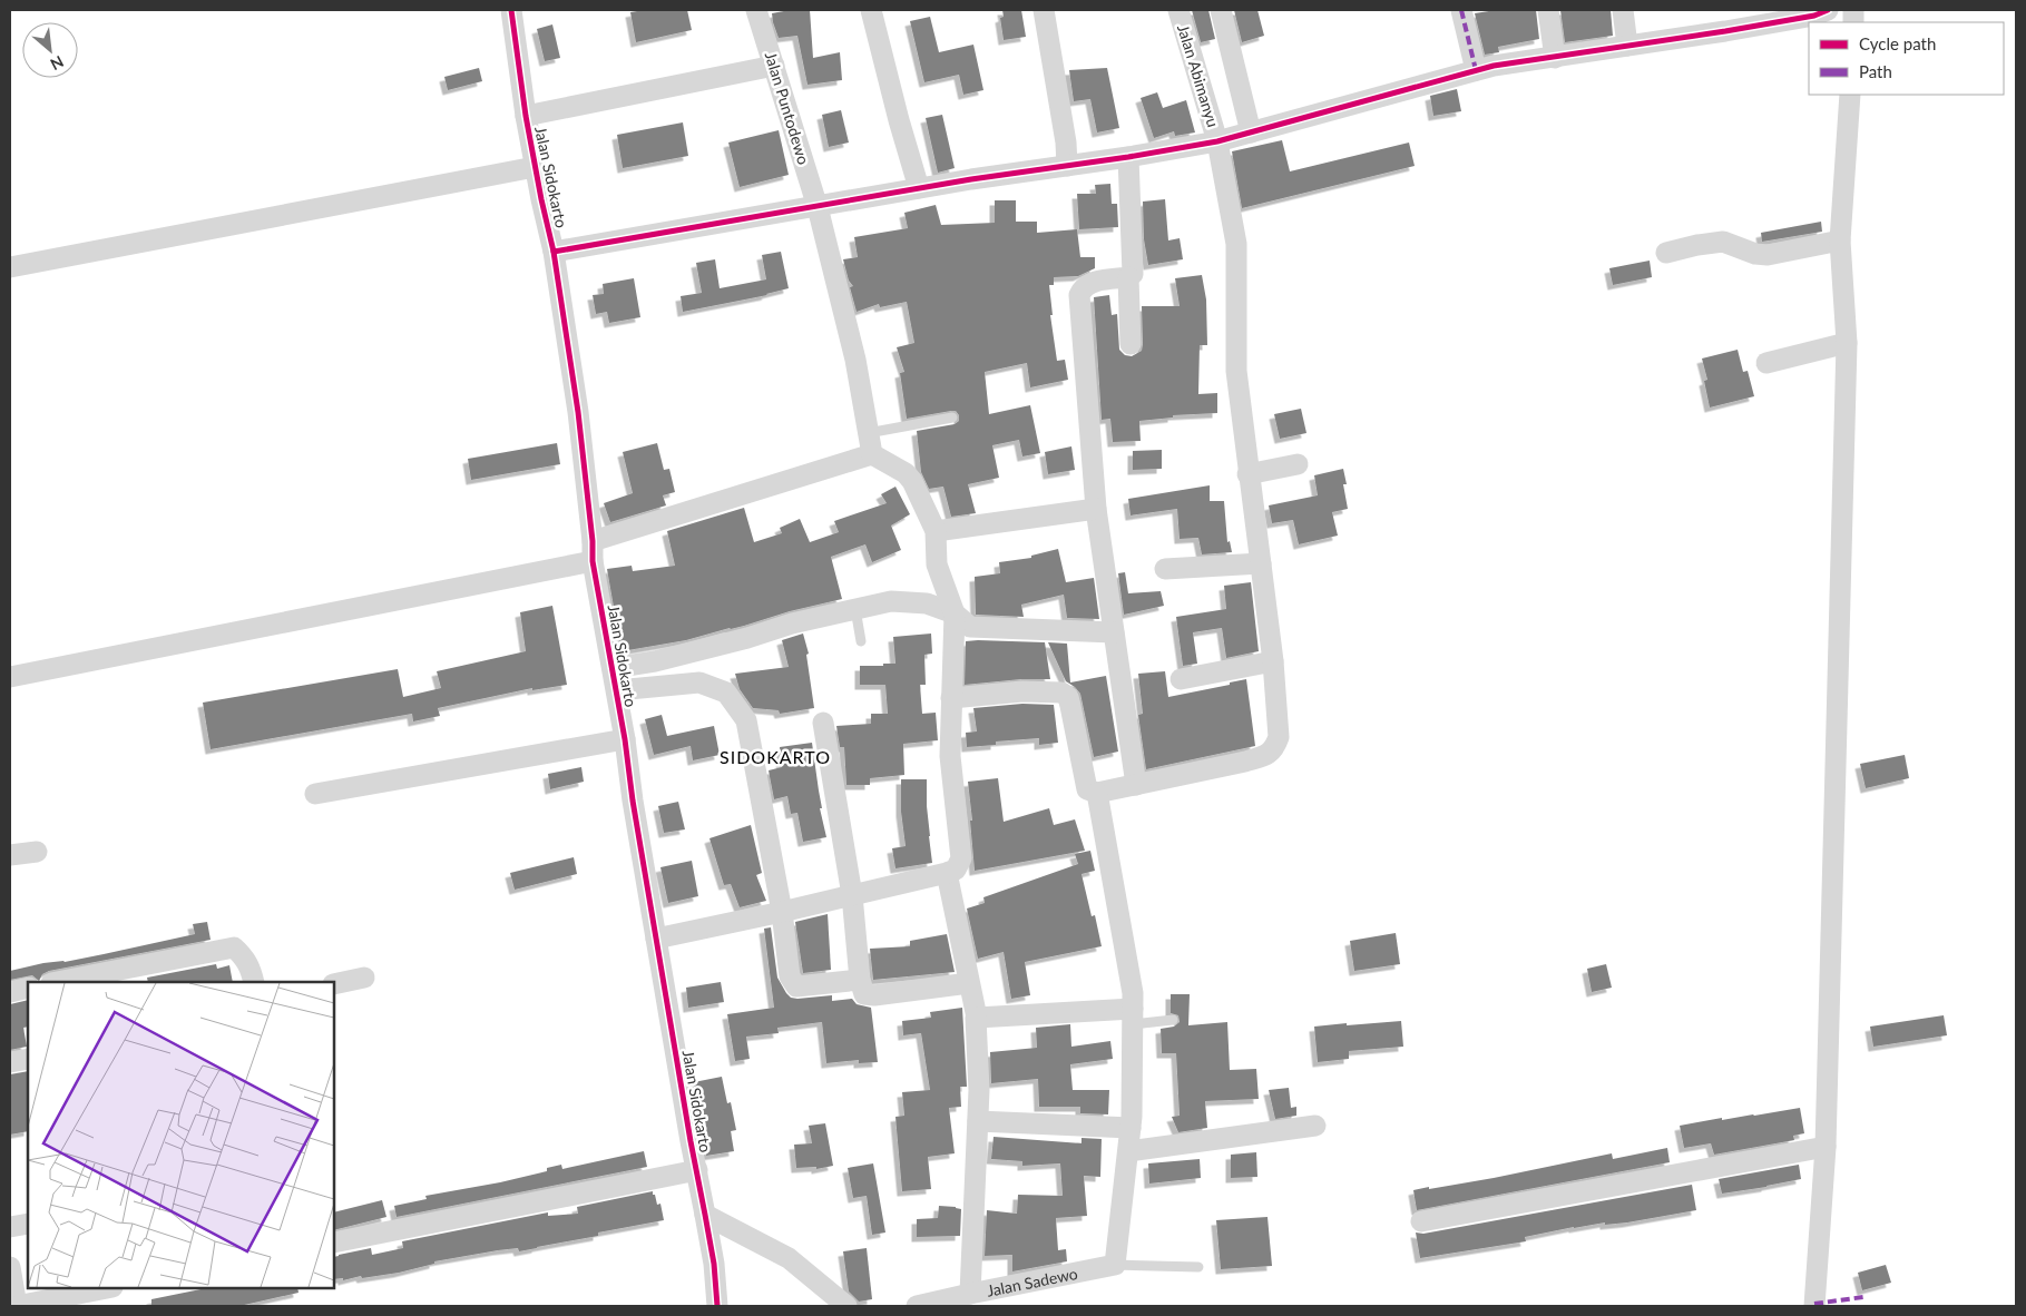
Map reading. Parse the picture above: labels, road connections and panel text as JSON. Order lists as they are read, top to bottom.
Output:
{
  "streets": {
    "street": [
      "Jalan Abimanyu",
      "Jalan Puntodewo",
      "Jalan Sidokarto",
      "Jalan Sadewo"
    ]
  },
  "districts": ["SIDOKARTO"],
  "legend": ["Cycle path", "Path"],
  "north": "bottom right"
}
